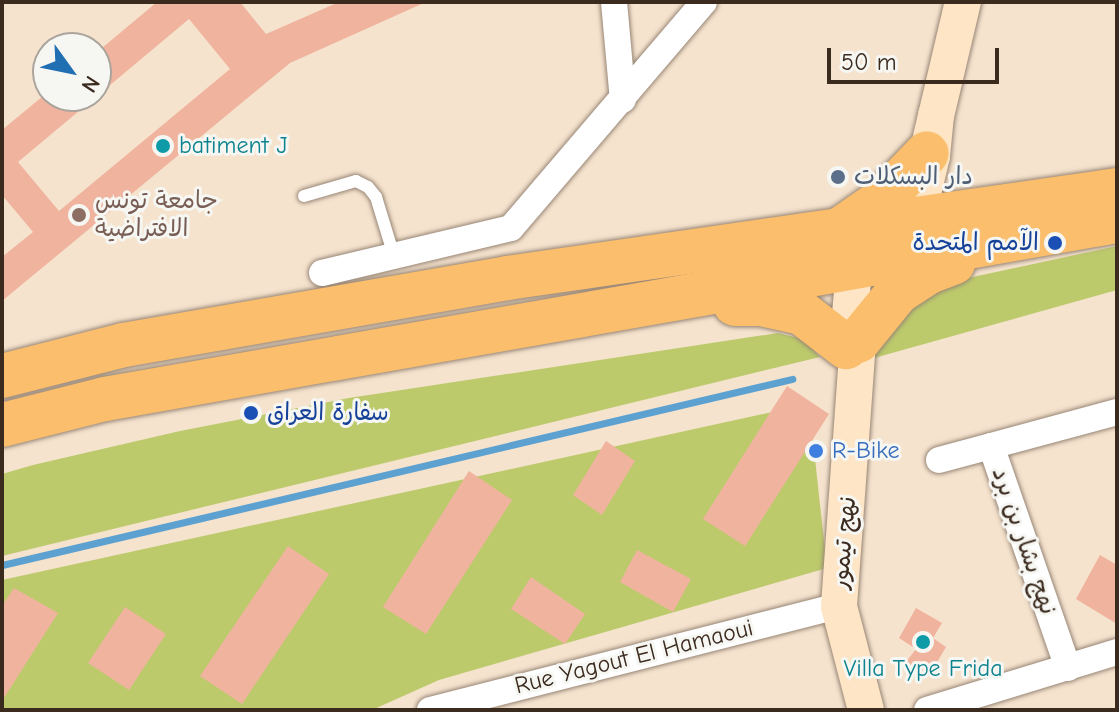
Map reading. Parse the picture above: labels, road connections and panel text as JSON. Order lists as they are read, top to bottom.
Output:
{
  "streets": {
    "street": ["نهج بشار بن برد", "نهج تيمور", "Rue Yagout El Hamaoui"]
  },
  "crossings": [
    ["نهج تيمور", "Rue Yagout El Hamaoui"]
  ],
  "places": [
    "batiment J",
    "دار البسكلات",
    "جامعة تونس الافتراضية",
    "الآمم المتحدة",
    "سفارة العراق",
    "R-Bike",
    "Villa Type Frida"
  ],
  "scale_bar": "50 m",
  "north": "bottom right"
}
